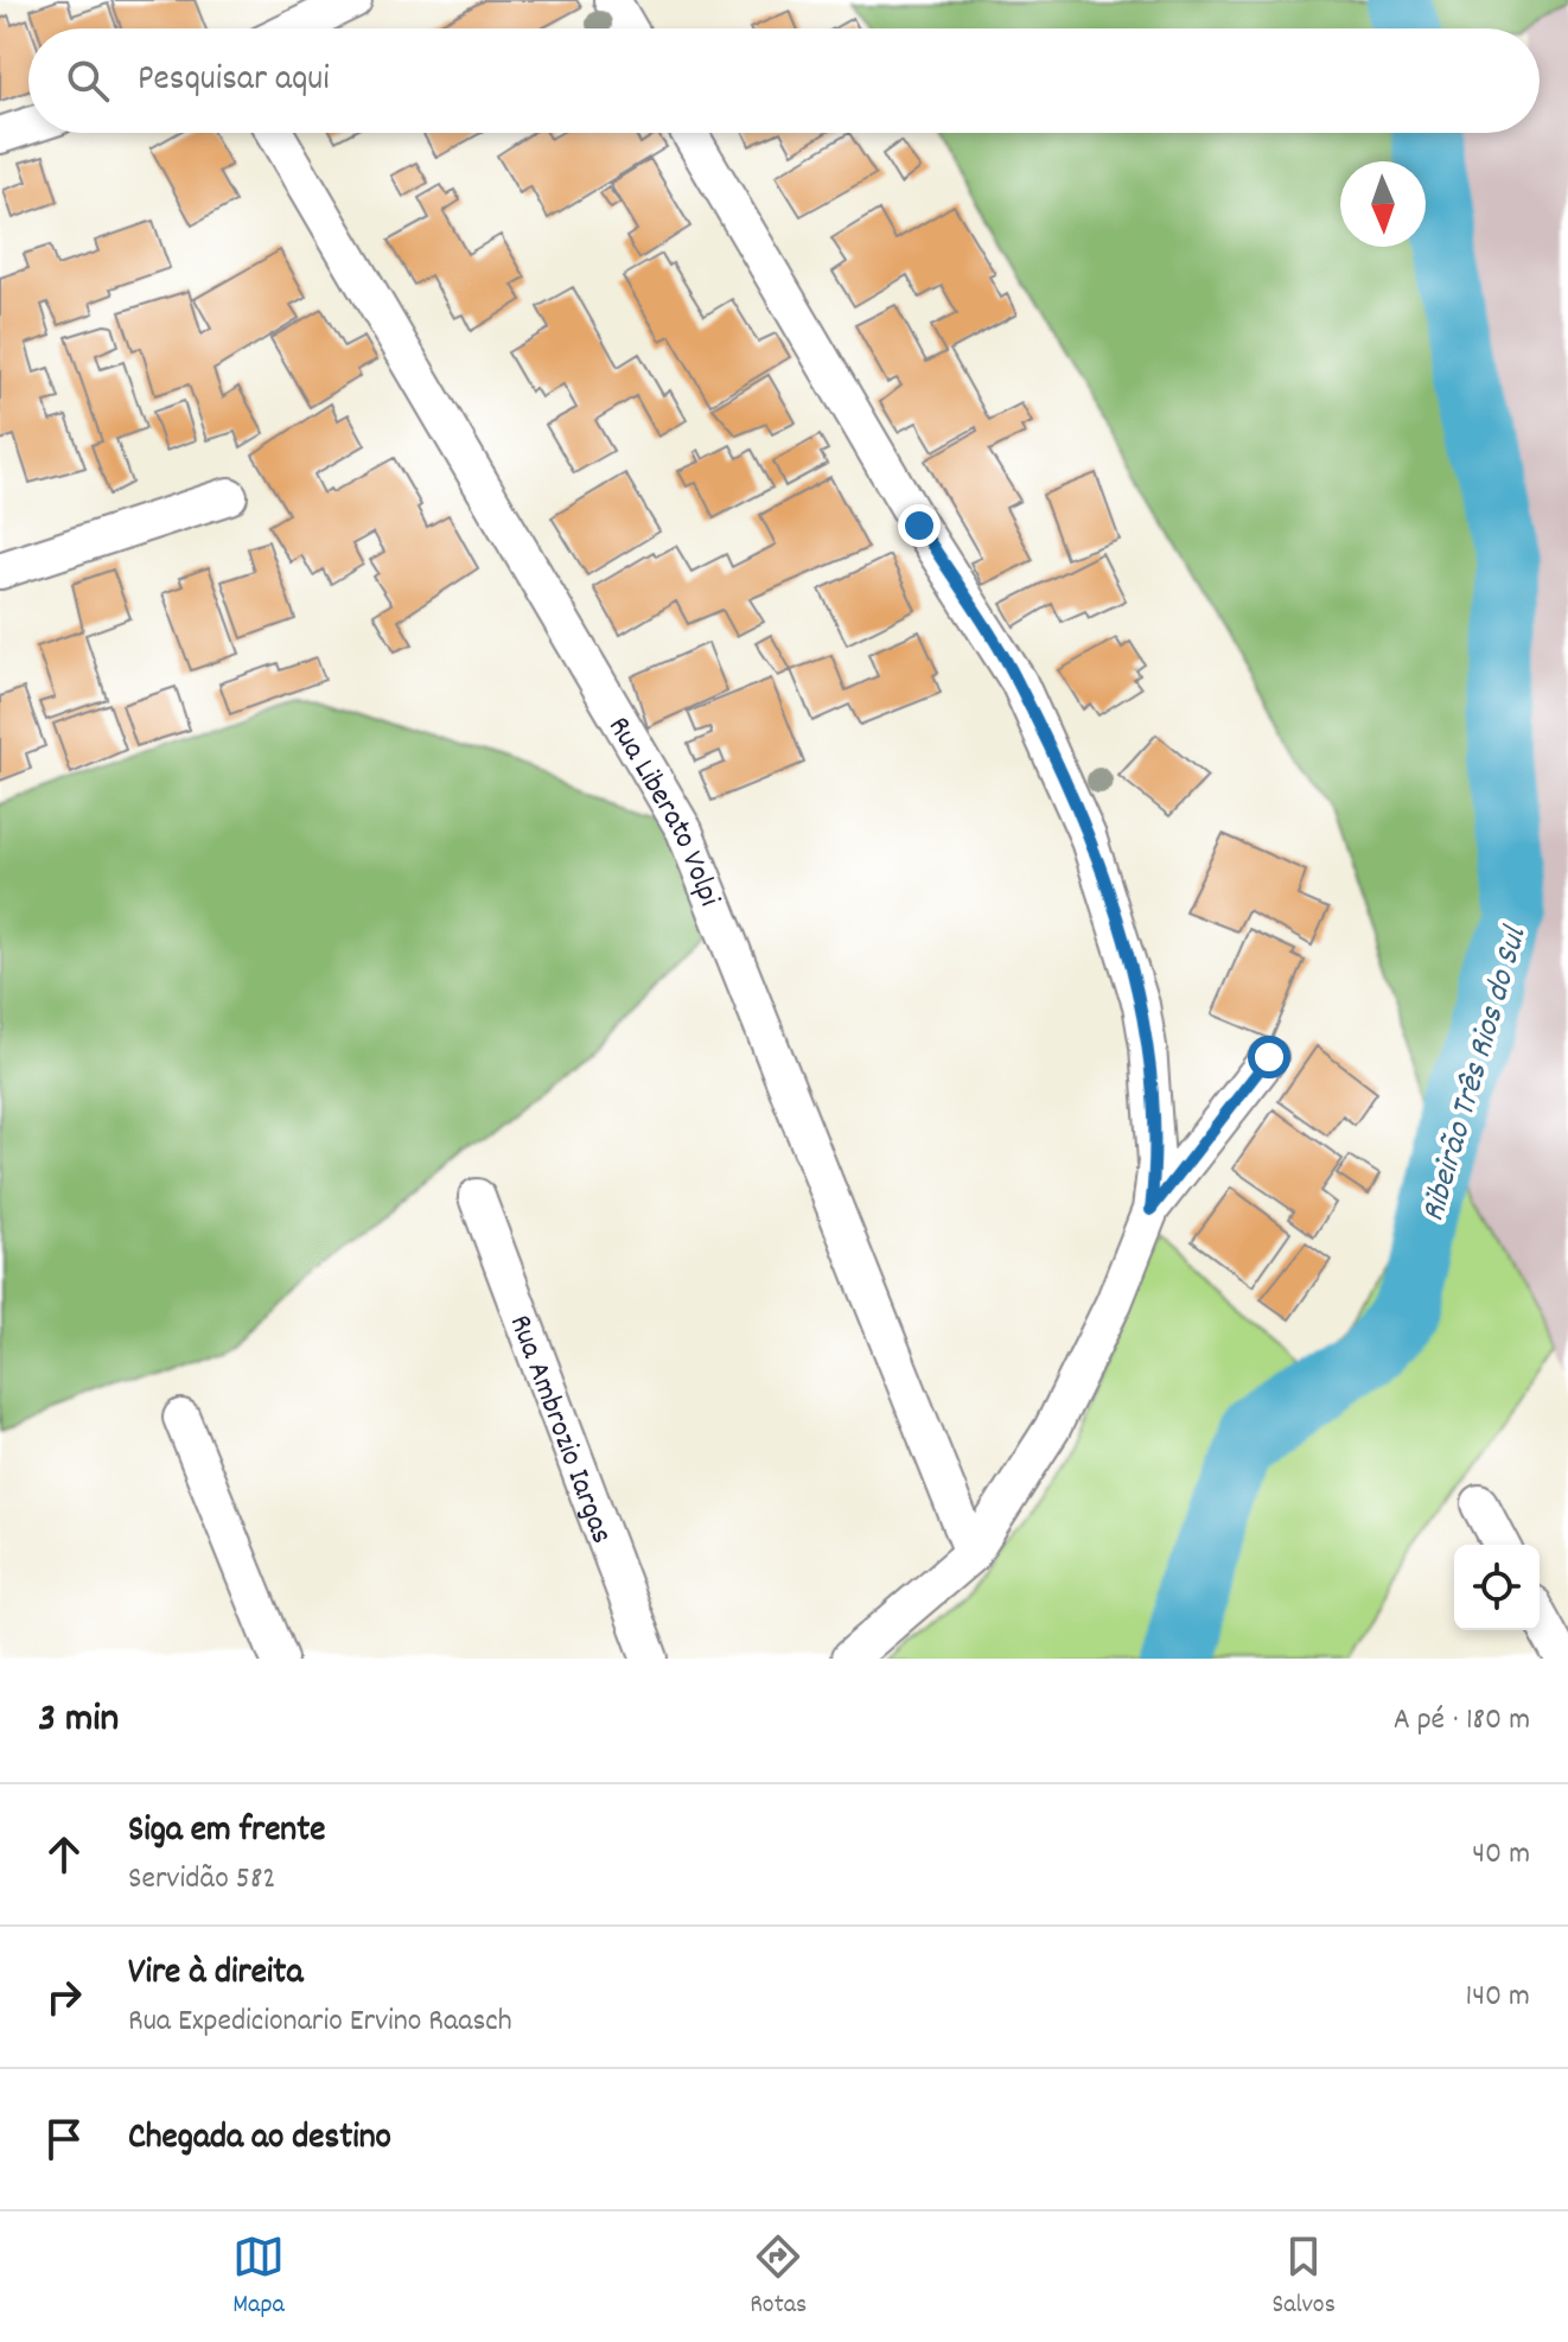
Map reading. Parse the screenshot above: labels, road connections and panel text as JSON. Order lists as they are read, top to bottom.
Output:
{
  "streets": {
    "street": ["Rua Liberato Volpi", "Rua Ambrozio Iargas"]
  },
  "water": ["Ribeirão Três Rios do Sul"],
  "north": "bottom",
  "page": {
    "search": "Pesquisar aqui",
    "heading": ["3 min", "A pé · 180 m"],
    "list": [
      ["Siga em frente", "Servidão 582", "40 m"],
      ["Vire à direita", "Rua Expedicionario Ervino Raasch", "140 m"],
      "Chegada ao destino"
    ],
    "nav": ["Mapa", "Rotas", "Salvos"]
  }
}
